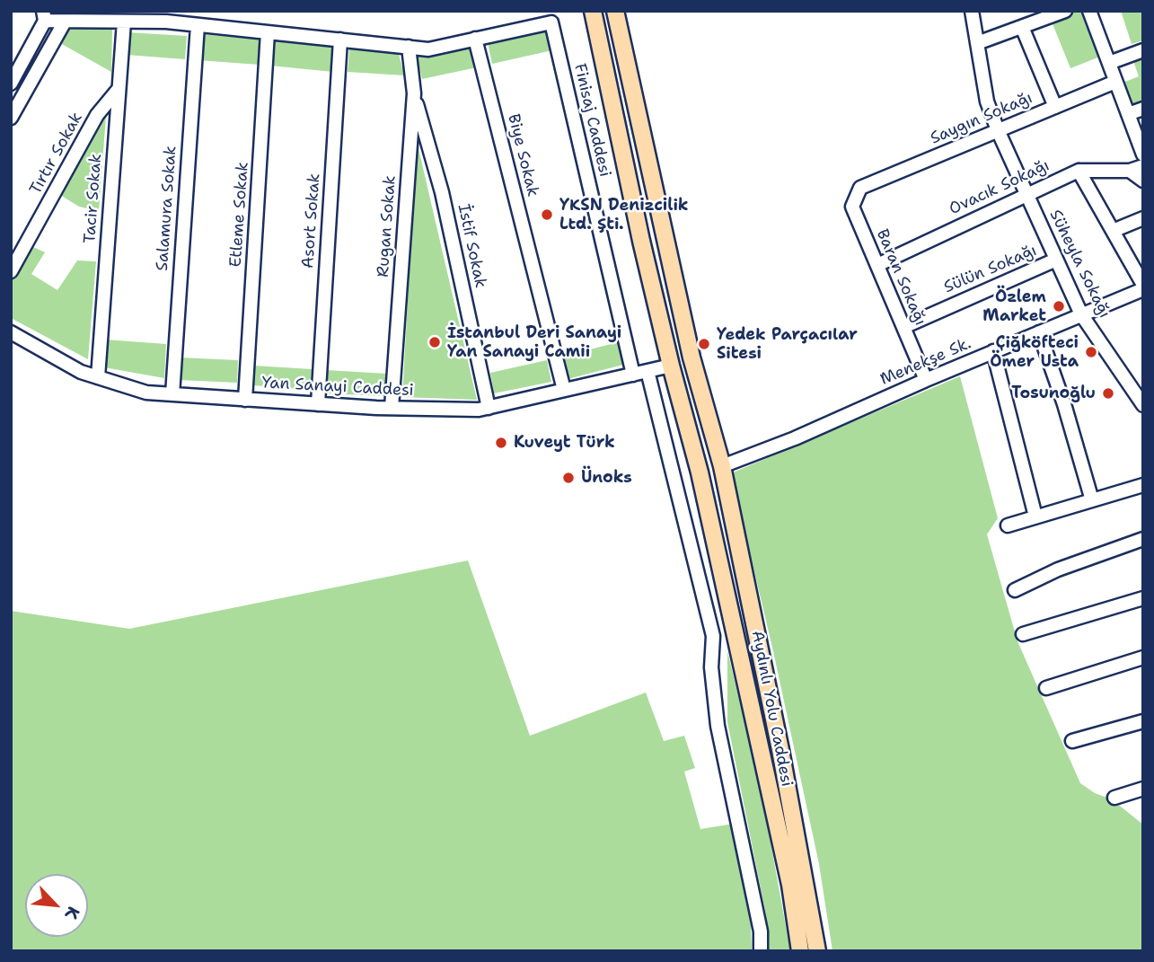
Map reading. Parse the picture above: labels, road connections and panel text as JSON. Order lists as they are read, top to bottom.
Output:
{
  "streets": {
    "main road": ["Aydınlı Yolu Caddesi"],
    "street": [
      "Saygın Sokağı",
      "Finisaj Caddesi",
      "Tırtır Sokak",
      "Biye Sokak",
      "Ovacık Sokağı",
      "Tacir Sokak",
      "Salamura Sokak",
      "Etleme Sokak",
      "Asort Sokak",
      "Rugan Sokak",
      "İstif Sokak",
      "Süheyla Sokağı",
      "Sülün Sokağı",
      "Baran Sokağı",
      "Menekşe Sk.",
      "Yan Sanayi Caddesi"
    ]
  },
  "crossings": [
    ["Saygın Sokağı", "Süheyla Sokağı"],
    ["Saygın Sokağı", "Baran Sokağı"],
    ["Finisaj Caddesi", "Biye Sokak"],
    ["Finisaj Caddesi", "Yan Sanayi Caddesi"],
    ["Tırtır Sokak", "Tacir Sokak"],
    ["Biye Sokak", "Yan Sanayi Caddesi"],
    ["Ovacık Sokağı", "Süheyla Sokağı"],
    ["Ovacık Sokağı", "Baran Sokağı"],
    ["Tacir Sokak", "Yan Sanayi Caddesi"],
    ["Salamura Sokak", "Yan Sanayi Caddesi"],
    ["Etleme Sokak", "Yan Sanayi Caddesi"],
    ["Asort Sokak", "Yan Sanayi Caddesi"],
    ["Rugan Sokak", "İstif Sokak"],
    ["Rugan Sokak", "Yan Sanayi Caddesi"],
    ["İstif Sokak", "Yan Sanayi Caddesi"],
    ["Süheyla Sokağı", "Sülün Sokağı"],
    ["Süheyla Sokağı", "Menekşe Sk."],
    ["Sülün Sokağı", "Baran Sokağı"],
    ["Baran Sokağı", "Menekşe Sk."],
    ["Menekşe Sk.", "Aydınlı Yolu Caddesi"],
    ["Yan Sanayi Caddesi", "Aydınlı Yolu Caddesi"]
  ],
  "places": [
    "YKSN Denizcilik Ltd. Şti.",
    "Özlem Market",
    "İstanbul Deri Sanayi Yan Sanayi Camii",
    "Yedek Parçacılar Sitesi",
    "Çiğköfteci Ömer Usta",
    "Tosunoğlu",
    "Kuveyt Türk",
    "Ünoks"
  ],
  "north": "bottom right"
}
